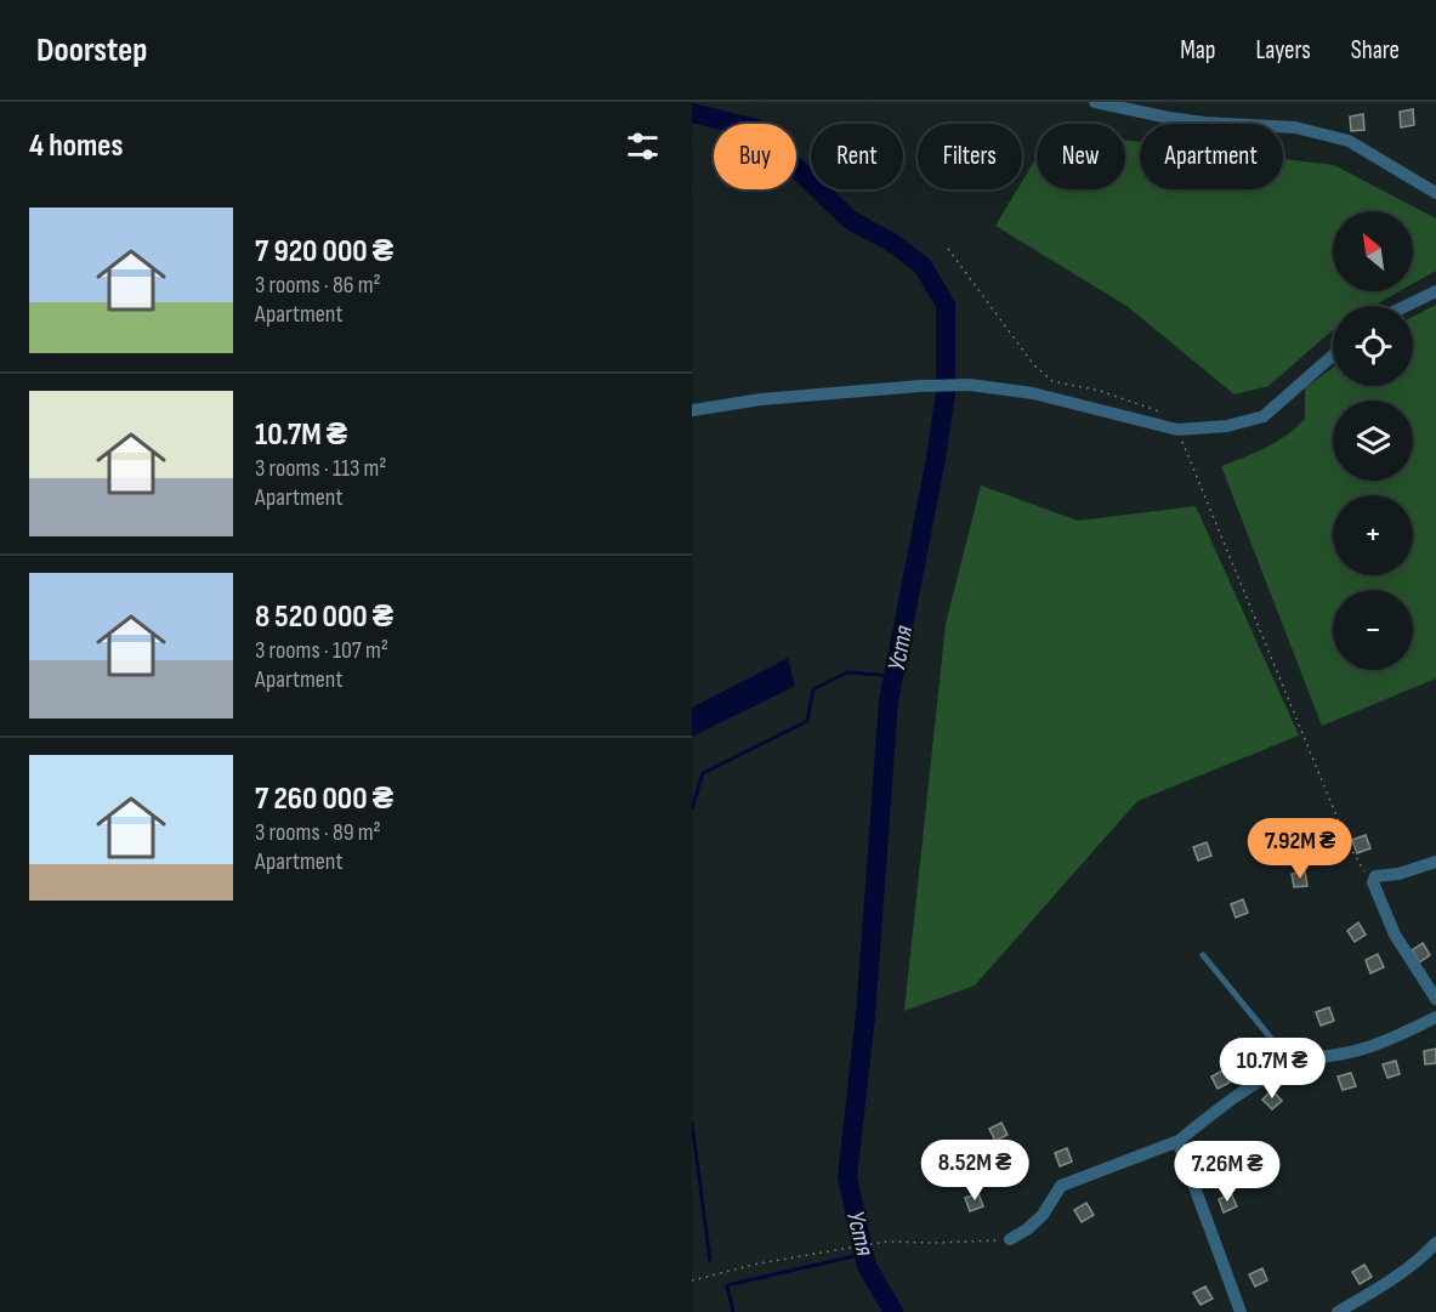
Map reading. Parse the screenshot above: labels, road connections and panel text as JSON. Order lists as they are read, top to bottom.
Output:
{
  "water": ["Устя"],
  "north": "top left",
  "page": {
    "header": "Doorstep",
    "nav": ["Map", "Layers", "Share"],
    "heading": "4 homes",
    "chip": [
      "Buy",
      "Rent",
      "Filters",
      "New",
      "Apartment"
    ],
    "list": [
      {
        "name": "7 920 000 ₴",
        "note": "3 rooms · 86 m² · Apartment"
      },
      {
        "name": "10.7M ₴",
        "note": "3 rooms · 113 m² · Apartment"
      },
      {
        "name": "8 520 000 ₴",
        "note": "3 rooms · 107 m² · Apartment"
      },
      {
        "name": "7 260 000 ₴",
        "note": "3 rooms · 89 m² · Apartment"
      }
    ],
    "map_buttons": ["+", "−"],
    "price": [
      "7.92M ₴",
      "10.7M ₴",
      "8.52M ₴",
      "7.26M ₴"
    ]
  }
}
